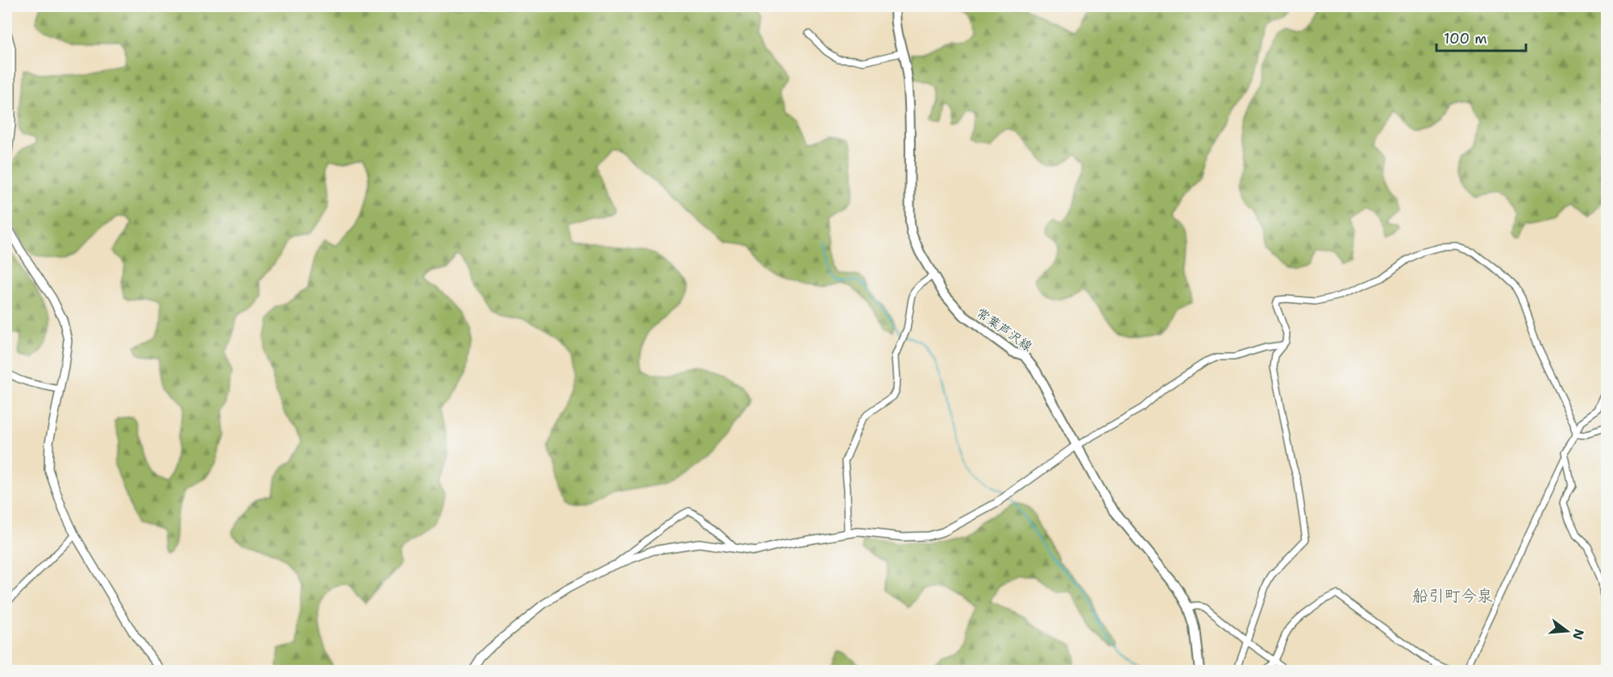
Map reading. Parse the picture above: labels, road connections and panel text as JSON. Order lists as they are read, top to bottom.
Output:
{
  "streets": {
    "main road": ["常葉芦沢線"]
  },
  "districts": ["船引町今泉"],
  "scale_bar": "100 m",
  "north": "right"
}
